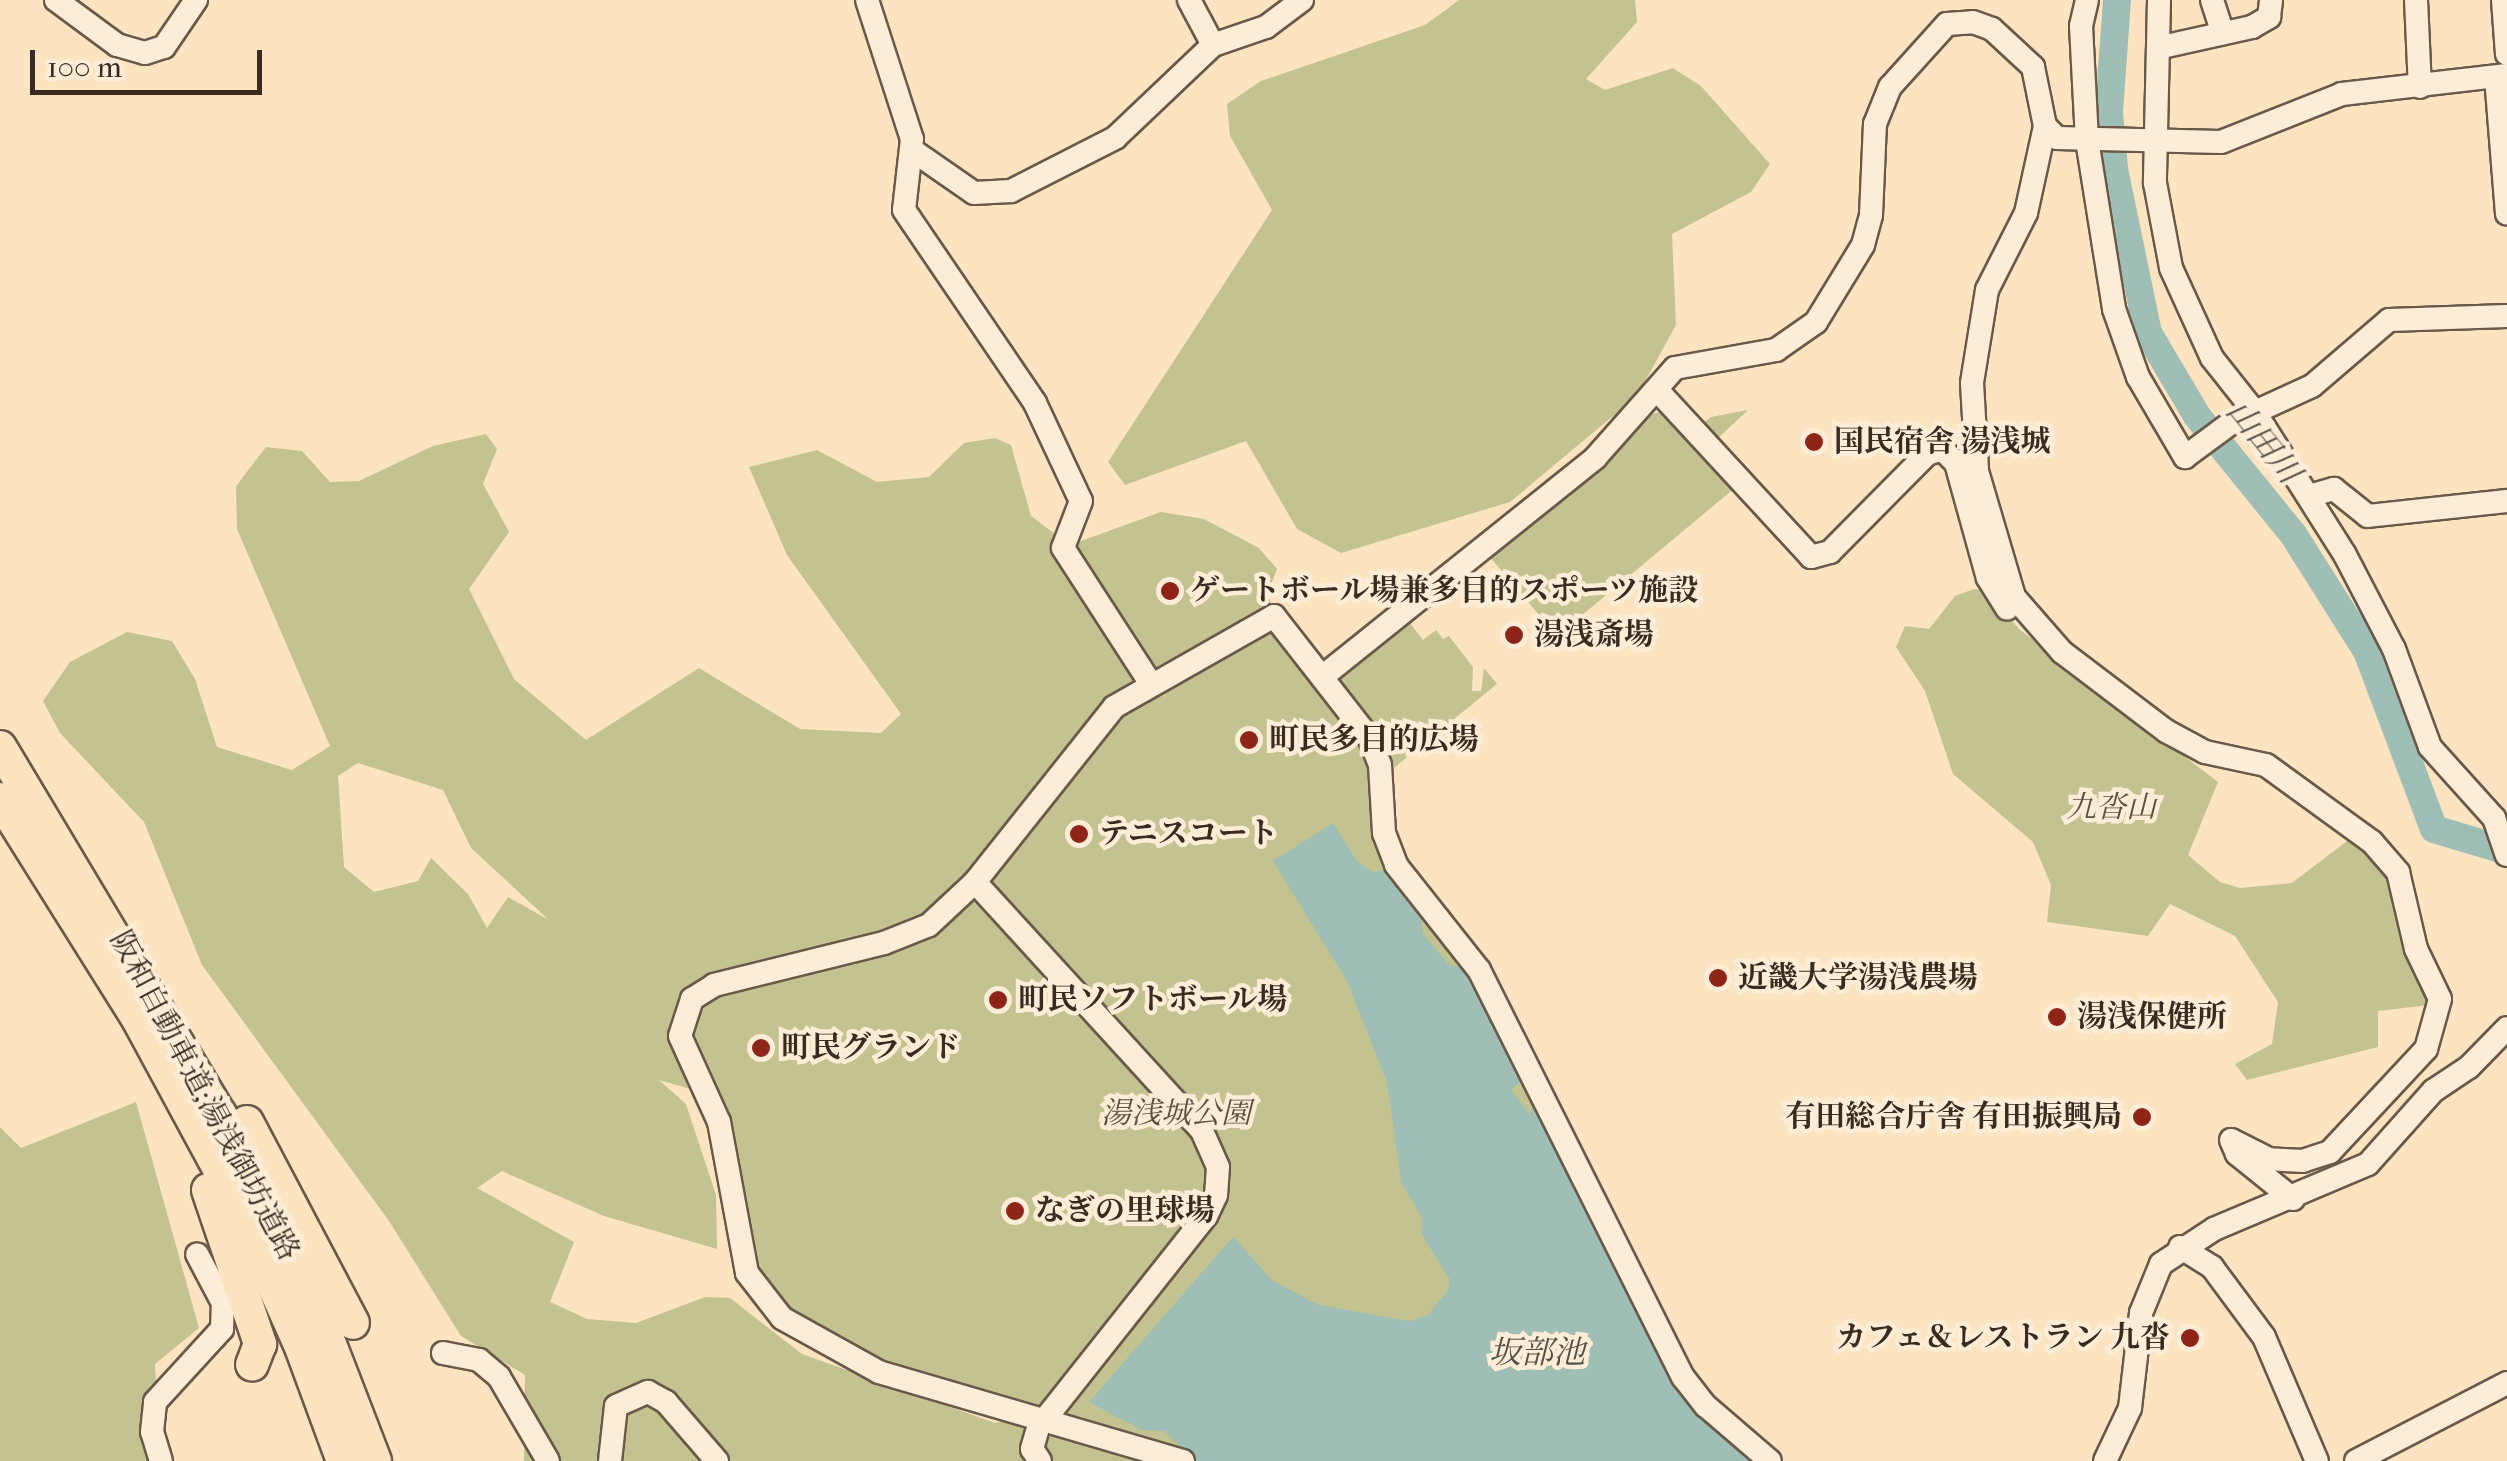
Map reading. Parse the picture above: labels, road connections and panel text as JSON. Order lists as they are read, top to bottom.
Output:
{
  "streets": {
    "highway": ["阪和自動車道;湯浅御坊道路"]
  },
  "water": ["山田川", "坂部池"],
  "parks": ["九沓山", "湯浅城公園"],
  "places": [
    "国民宿舎 湯浅城",
    "ゲートボール場兼多目的スポーツ施設",
    "湯浅斎場",
    "町民多目的広場",
    "テニスコート",
    "近畿大学湯浅農場",
    "町民ソフトボール場",
    "湯浅保健所",
    "町民グランド",
    "有田総合庁舎 有田振興局",
    "なぎの里球場",
    "カフェ＆レストラン 九沓"
  ],
  "scale_bar": "100 m"
}
